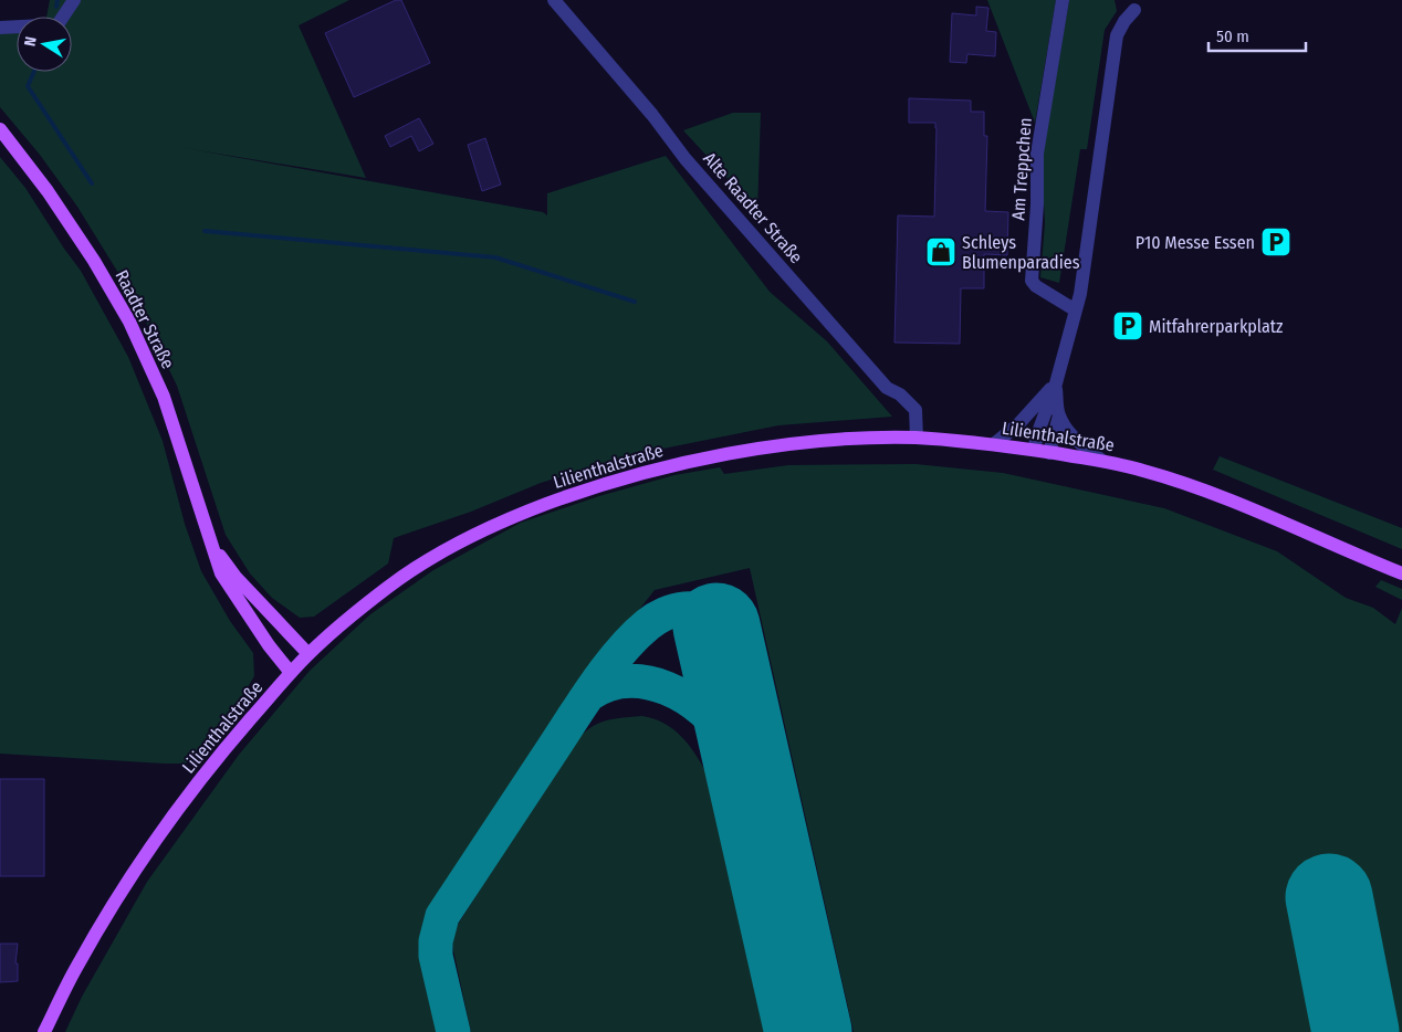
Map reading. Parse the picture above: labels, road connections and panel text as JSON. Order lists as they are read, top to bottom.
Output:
{
  "streets": {
    "main road": ["Raadter Straße", "Lilienthalstraße"],
    "street": ["Am Treppchen", "Alte Raadter Straße"]
  },
  "crossings": [
    ["Alte Raadter Straße", "Lilienthalstraße"],
    ["Raadter Straße", "Lilienthalstraße"]
  ],
  "places": {
    "parking": ["P10 Messe Essen", "Mitfahrerparkplatz"],
    "shop": ["Schleys Blumenparadies"]
  },
  "scale_bar": "50 m",
  "north": "left"
}
